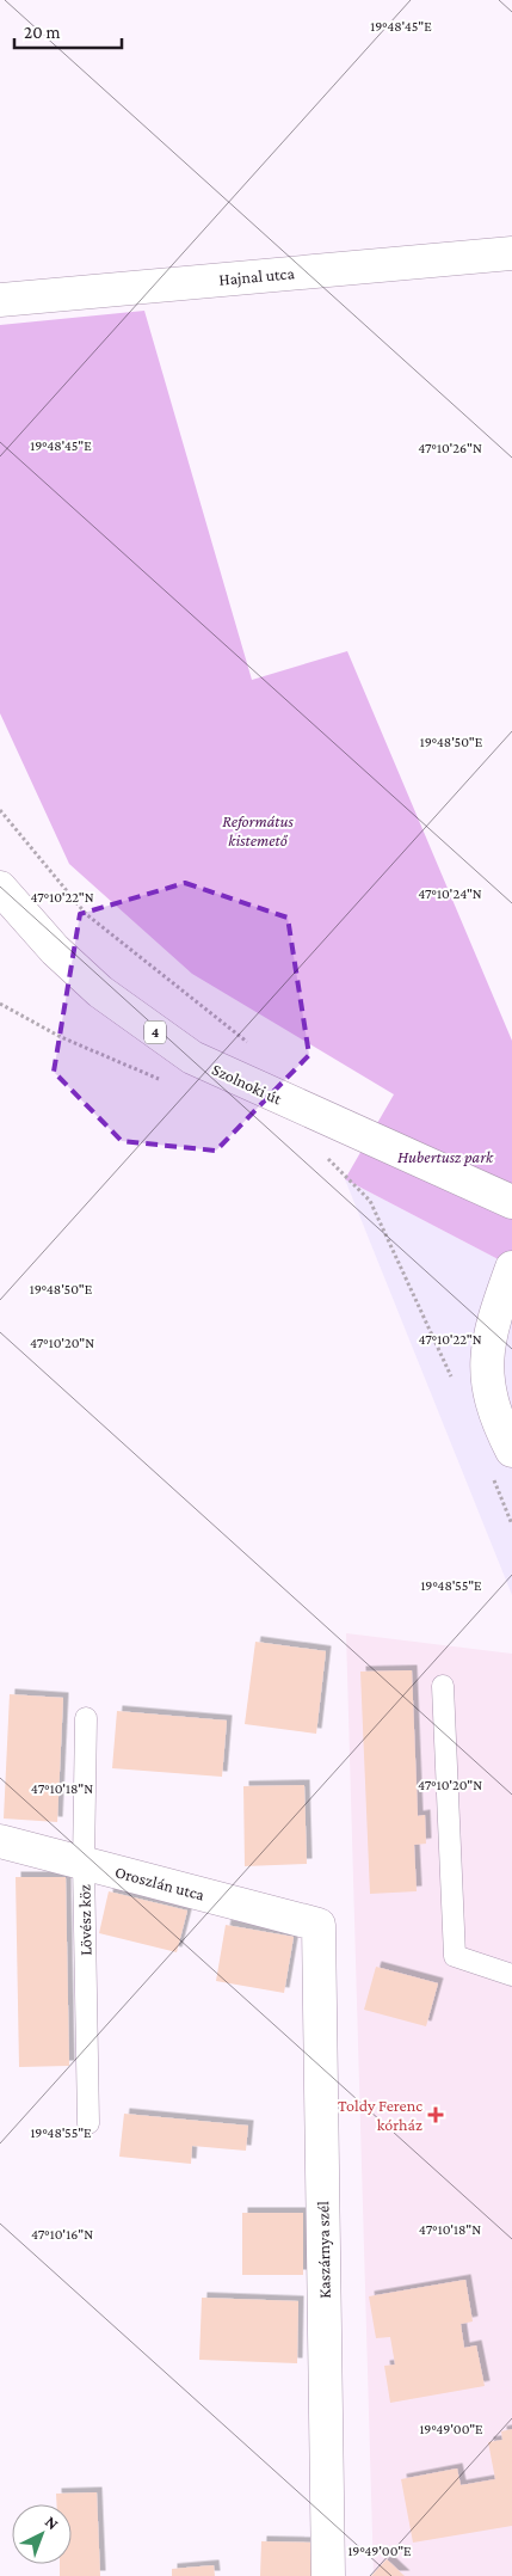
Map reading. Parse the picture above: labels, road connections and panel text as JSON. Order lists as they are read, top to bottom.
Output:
{
  "streets": {
    "street": [
      "Hajnal utca",
      "4",
      "Szolnoki út",
      "Oroszlán utca",
      "Kaszárnya szél"
    ],
    "lane": ["Lövész köz"]
  },
  "crossings": [
    ["Oroszlán utca", "Lövész köz"],
    ["Oroszlán utca", "Kaszárnya szél"]
  ],
  "parks": ["Református kistemető", "Hubertusz park"],
  "places": {
    "health": ["Toldy Ferenc kórház"]
  },
  "scale_bar": "20 m",
  "north": "top right",
  "coordinates": [
    "19°48'45\"E",
    "47°10'26\"N",
    "19°48'50\"E",
    "47°10'24\"N",
    "47°10'22\"N",
    "47°10'20\"N",
    "19°48'55\"E",
    "47°10'18\"N",
    "47°10'16\"N",
    "19°49'00\"E"
  ]
}
